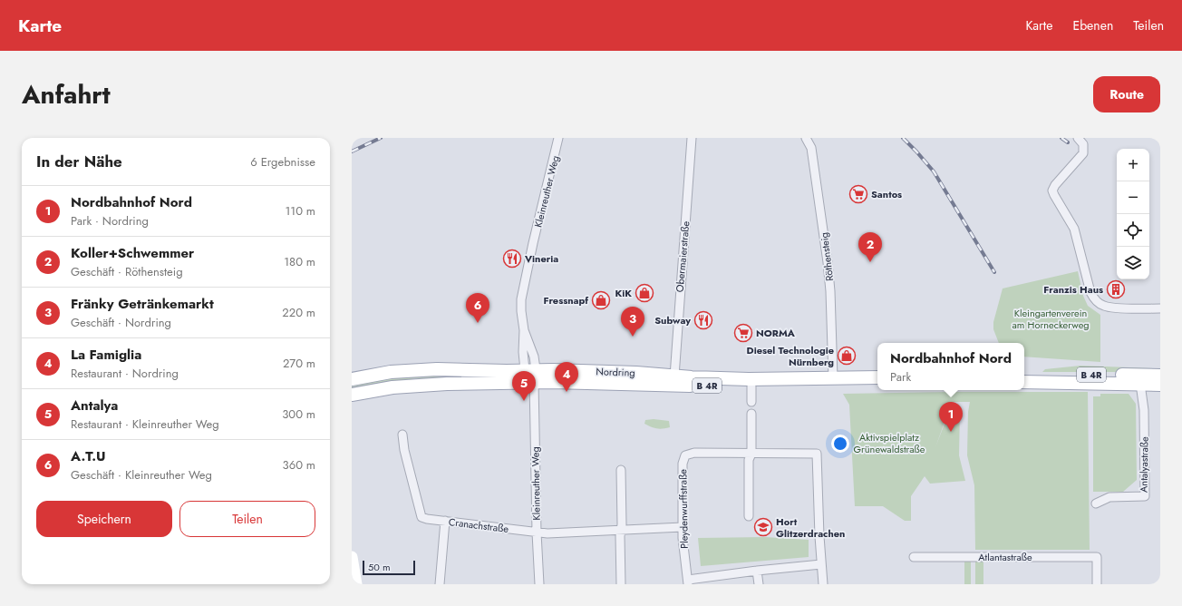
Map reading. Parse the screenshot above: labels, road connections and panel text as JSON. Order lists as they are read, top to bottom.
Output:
{
  "streets": {
    "main road": ["Nordring", "B 4R"],
    "street": [
      "Kleinreuther Weg",
      "Obermaierstraße",
      "Röthensteig",
      "Antalyastraße",
      "Pleydenwurffstraße",
      "Cranachstraße",
      "Atlantastraße"
    ]
  },
  "crossings": [
    ["Kleinreuther Weg", "Nordring"],
    ["Kleinreuther Weg", "Cranachstraße"],
    ["Obermaierstraße", "Nordring"],
    ["Röthensteig", "Nordring"],
    ["B 4R", "Antalyastraße"],
    ["Pleydenwurffstraße", "Cranachstraße"]
  ],
  "parks": ["Kleingartenverein am Horneckerweg", "Aktivspielplatz Grünewaldstraße"],
  "places": {
    "supermarket": ["Santos", "NORMA"],
    "restaurant": ["Vineria", "Subway"],
    "building": ["Franzis Haus"],
    "shop": ["KiK", "Fressnapf", "Diesel Technologie Nürnberg"],
    "school or university": ["Hort Glitzerdrachen"]
  },
  "scale_bar": "50 m",
  "page": {
    "header": "Karte",
    "nav": ["Karte", "Ebenen", "Teilen"],
    "title": "Anfahrt",
    "buttons": [
      "Route",
      ["Speichern", "Teilen"]
    ],
    "heading": ["In der Nähe", "6 Ergebnisse"],
    "map_buttons": ["+", "−"],
    "list": [
      {
        "mark": "1",
        "name": "Nordbahnhof Nord",
        "note": "Park · Nordring",
        "value": "110 m"
      },
      {
        "mark": "2",
        "name": "Koller+Schwemmer",
        "note": "Geschäft · Röthensteig",
        "value": "180 m"
      },
      {
        "mark": "3",
        "name": "Fränky Getränkemarkt",
        "note": "Geschäft · Nordring",
        "value": "220 m"
      },
      {
        "mark": "4",
        "name": "La Famiglia",
        "note": "Restaurant · Nordring",
        "value": "270 m"
      },
      {
        "mark": "5",
        "name": "Antalya",
        "note": "Restaurant · Kleinreuther Weg",
        "value": "300 m"
      },
      {
        "mark": "6",
        "name": "A.T.U",
        "note": "Geschäft · Kleinreuther Weg",
        "value": "360 m"
      }
    ],
    "pins": [
      "2",
      "6",
      "3",
      "4",
      "5",
      "1"
    ],
    "popup": ["Nordbahnhof Nord", "Park"],
    "scale": "50 m"
  }
}
